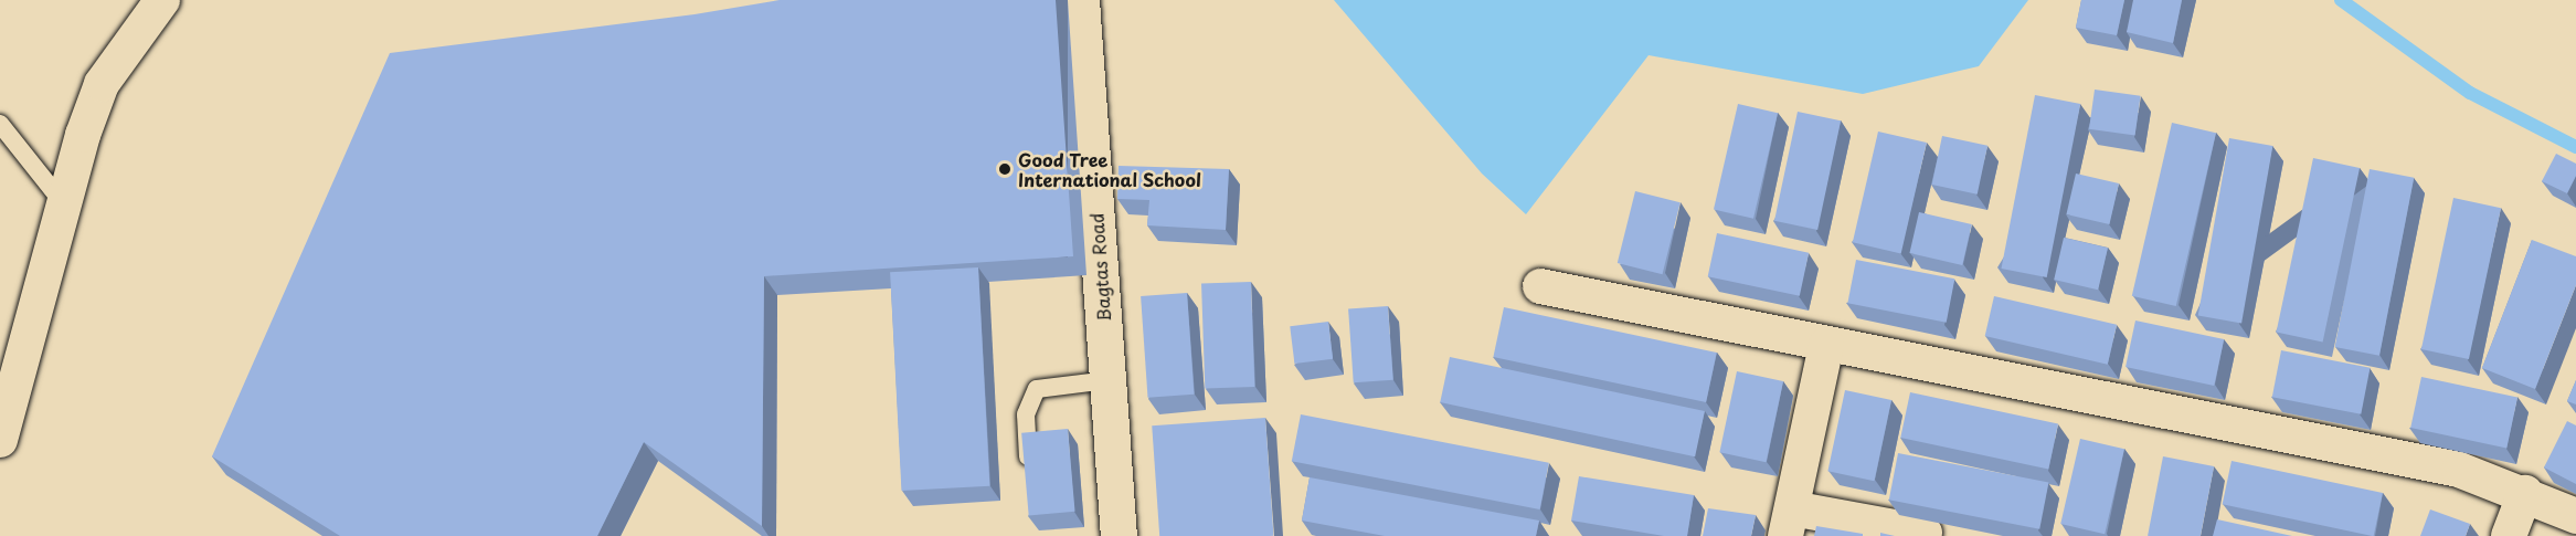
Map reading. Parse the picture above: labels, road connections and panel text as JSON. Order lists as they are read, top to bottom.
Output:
{
  "streets": {
    "street": ["Bagtas Road"]
  },
  "places": ["Good Tree International School"]
}
